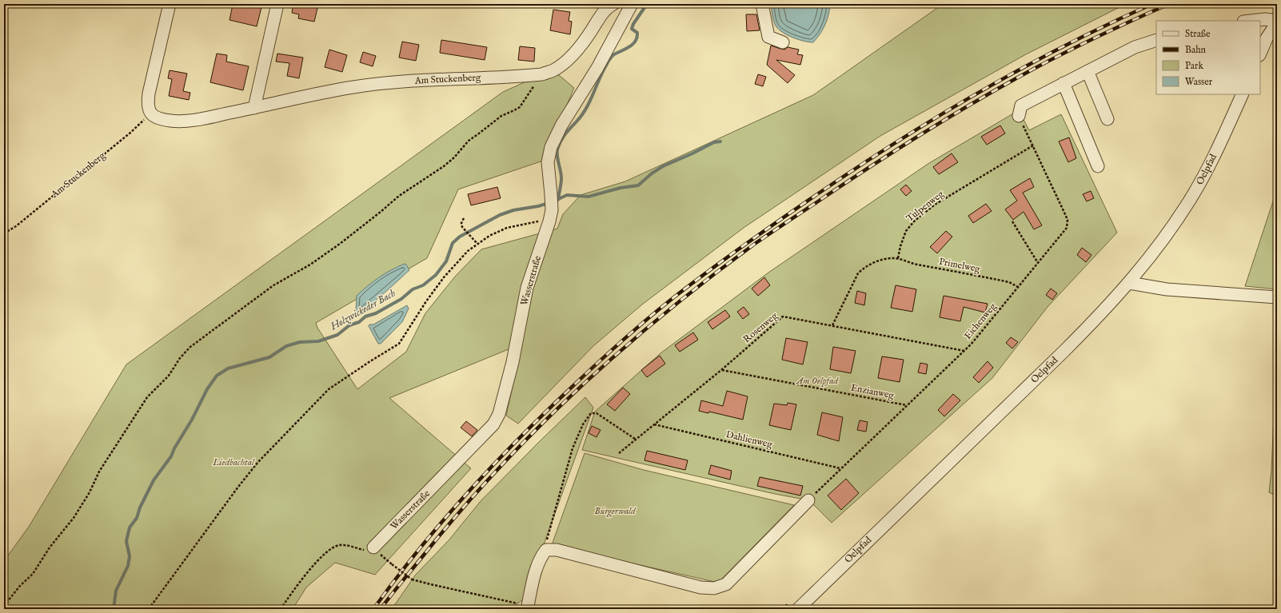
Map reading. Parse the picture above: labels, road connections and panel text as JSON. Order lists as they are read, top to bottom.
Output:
{
  "streets": {
    "street": ["Am Stuckenberg", "Oelpfad", "Wasserstraße"],
    "path": [
      "Tulpenweg",
      "Primelweg",
      "Eichenweg",
      "Rosenweg",
      "Enzianweg",
      "Dahlienweg"
    ]
  },
  "crossings": [
    ["Tulpenweg", "Primelweg"],
    ["Tulpenweg", "Eichenweg"],
    ["Primelweg", "Eichenweg"],
    ["Eichenweg", "Rosenweg"],
    ["Eichenweg", "Enzianweg"],
    ["Eichenweg", "Dahlienweg"],
    ["Rosenweg", "Enzianweg"],
    ["Rosenweg", "Dahlienweg"]
  ],
  "water": ["Holzwickeder Bach"],
  "parks": ["Am Oelpfad", "Liedbachtal", "Bürgerwald"],
  "legend": [
    "Straße",
    "Bahn",
    "Park",
    "Wasser"
  ]
}
